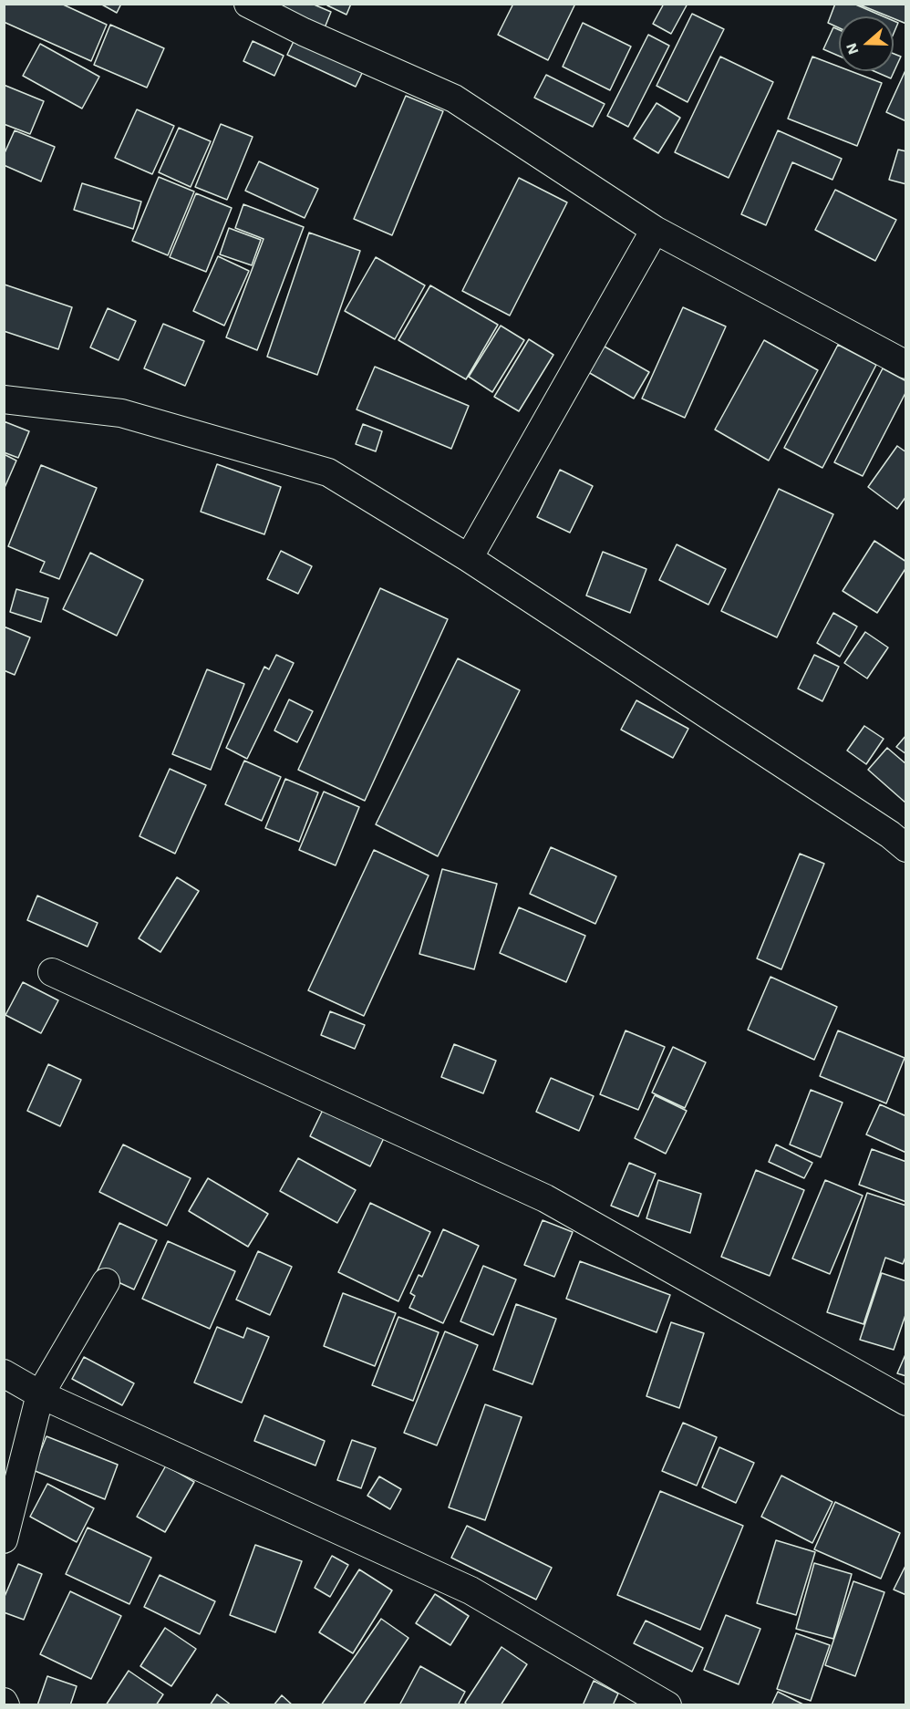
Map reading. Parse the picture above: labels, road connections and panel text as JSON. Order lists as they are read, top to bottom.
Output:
{
  "north": "left"
}
